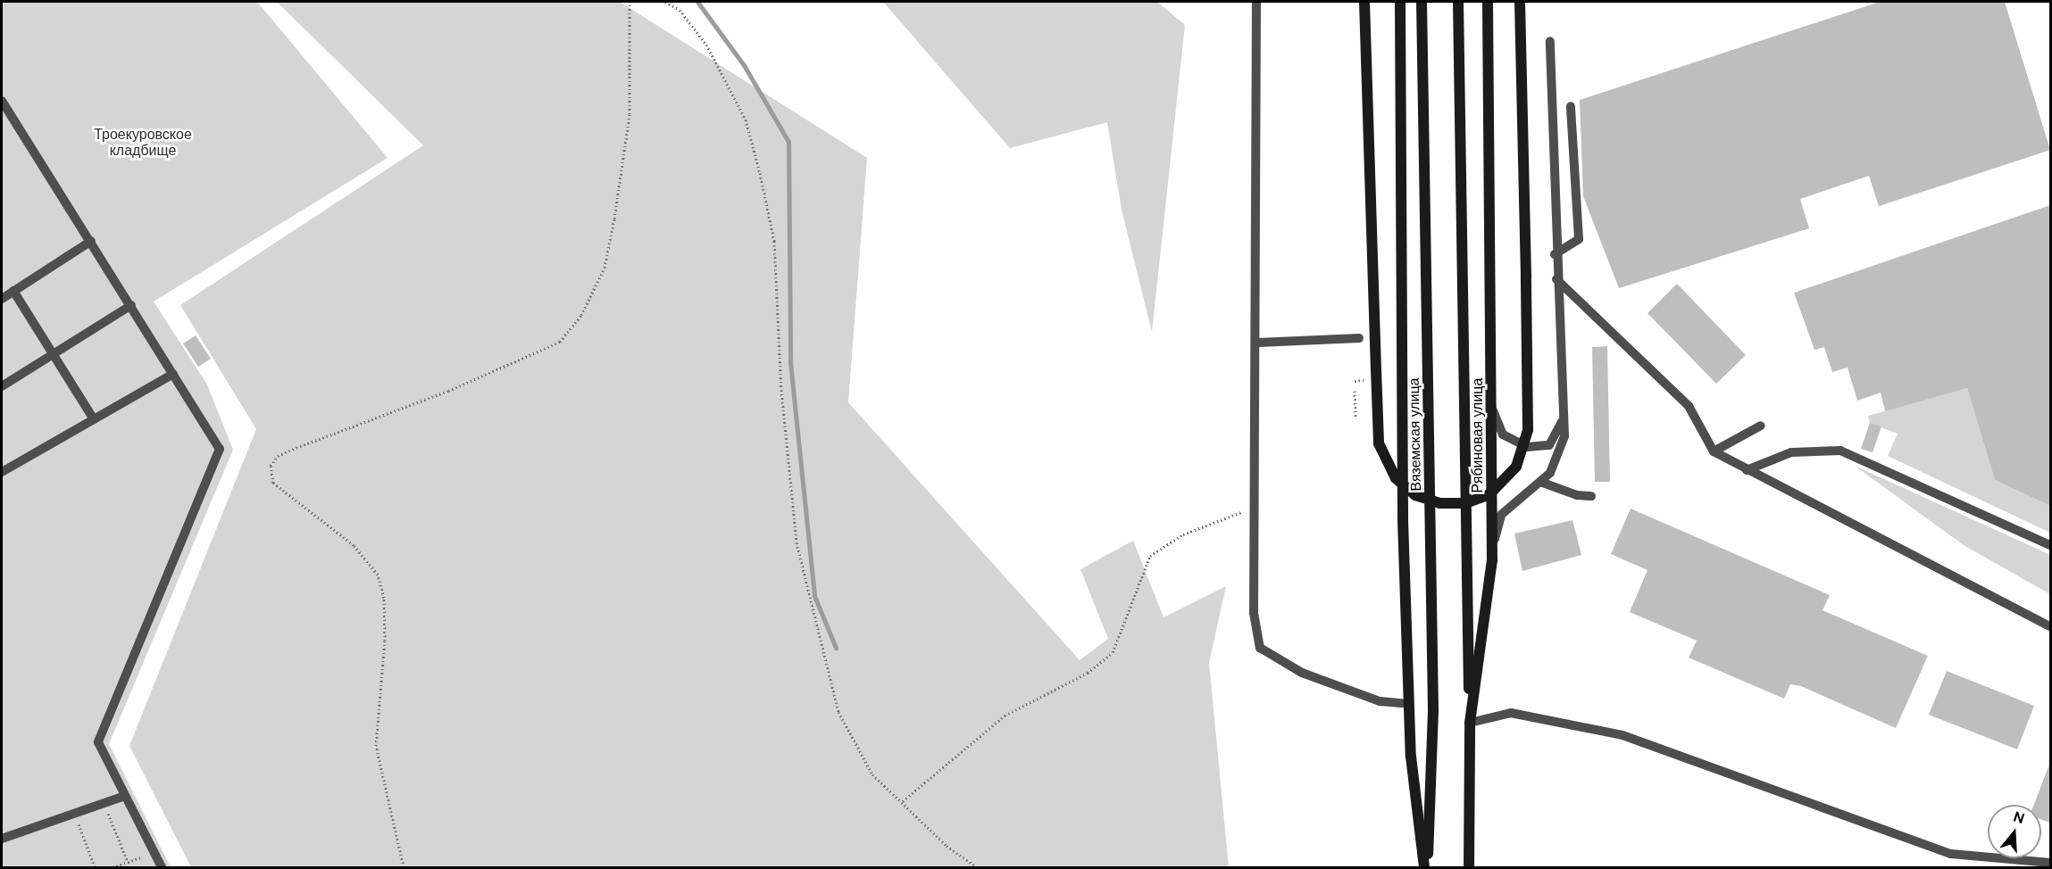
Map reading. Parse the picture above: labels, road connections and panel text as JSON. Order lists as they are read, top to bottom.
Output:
{
  "streets": {
    "main road": ["Вяземская улица", "Рябиновая улица"]
  },
  "parks": ["Троекуровское кладбище"],
  "north": "top"
}
